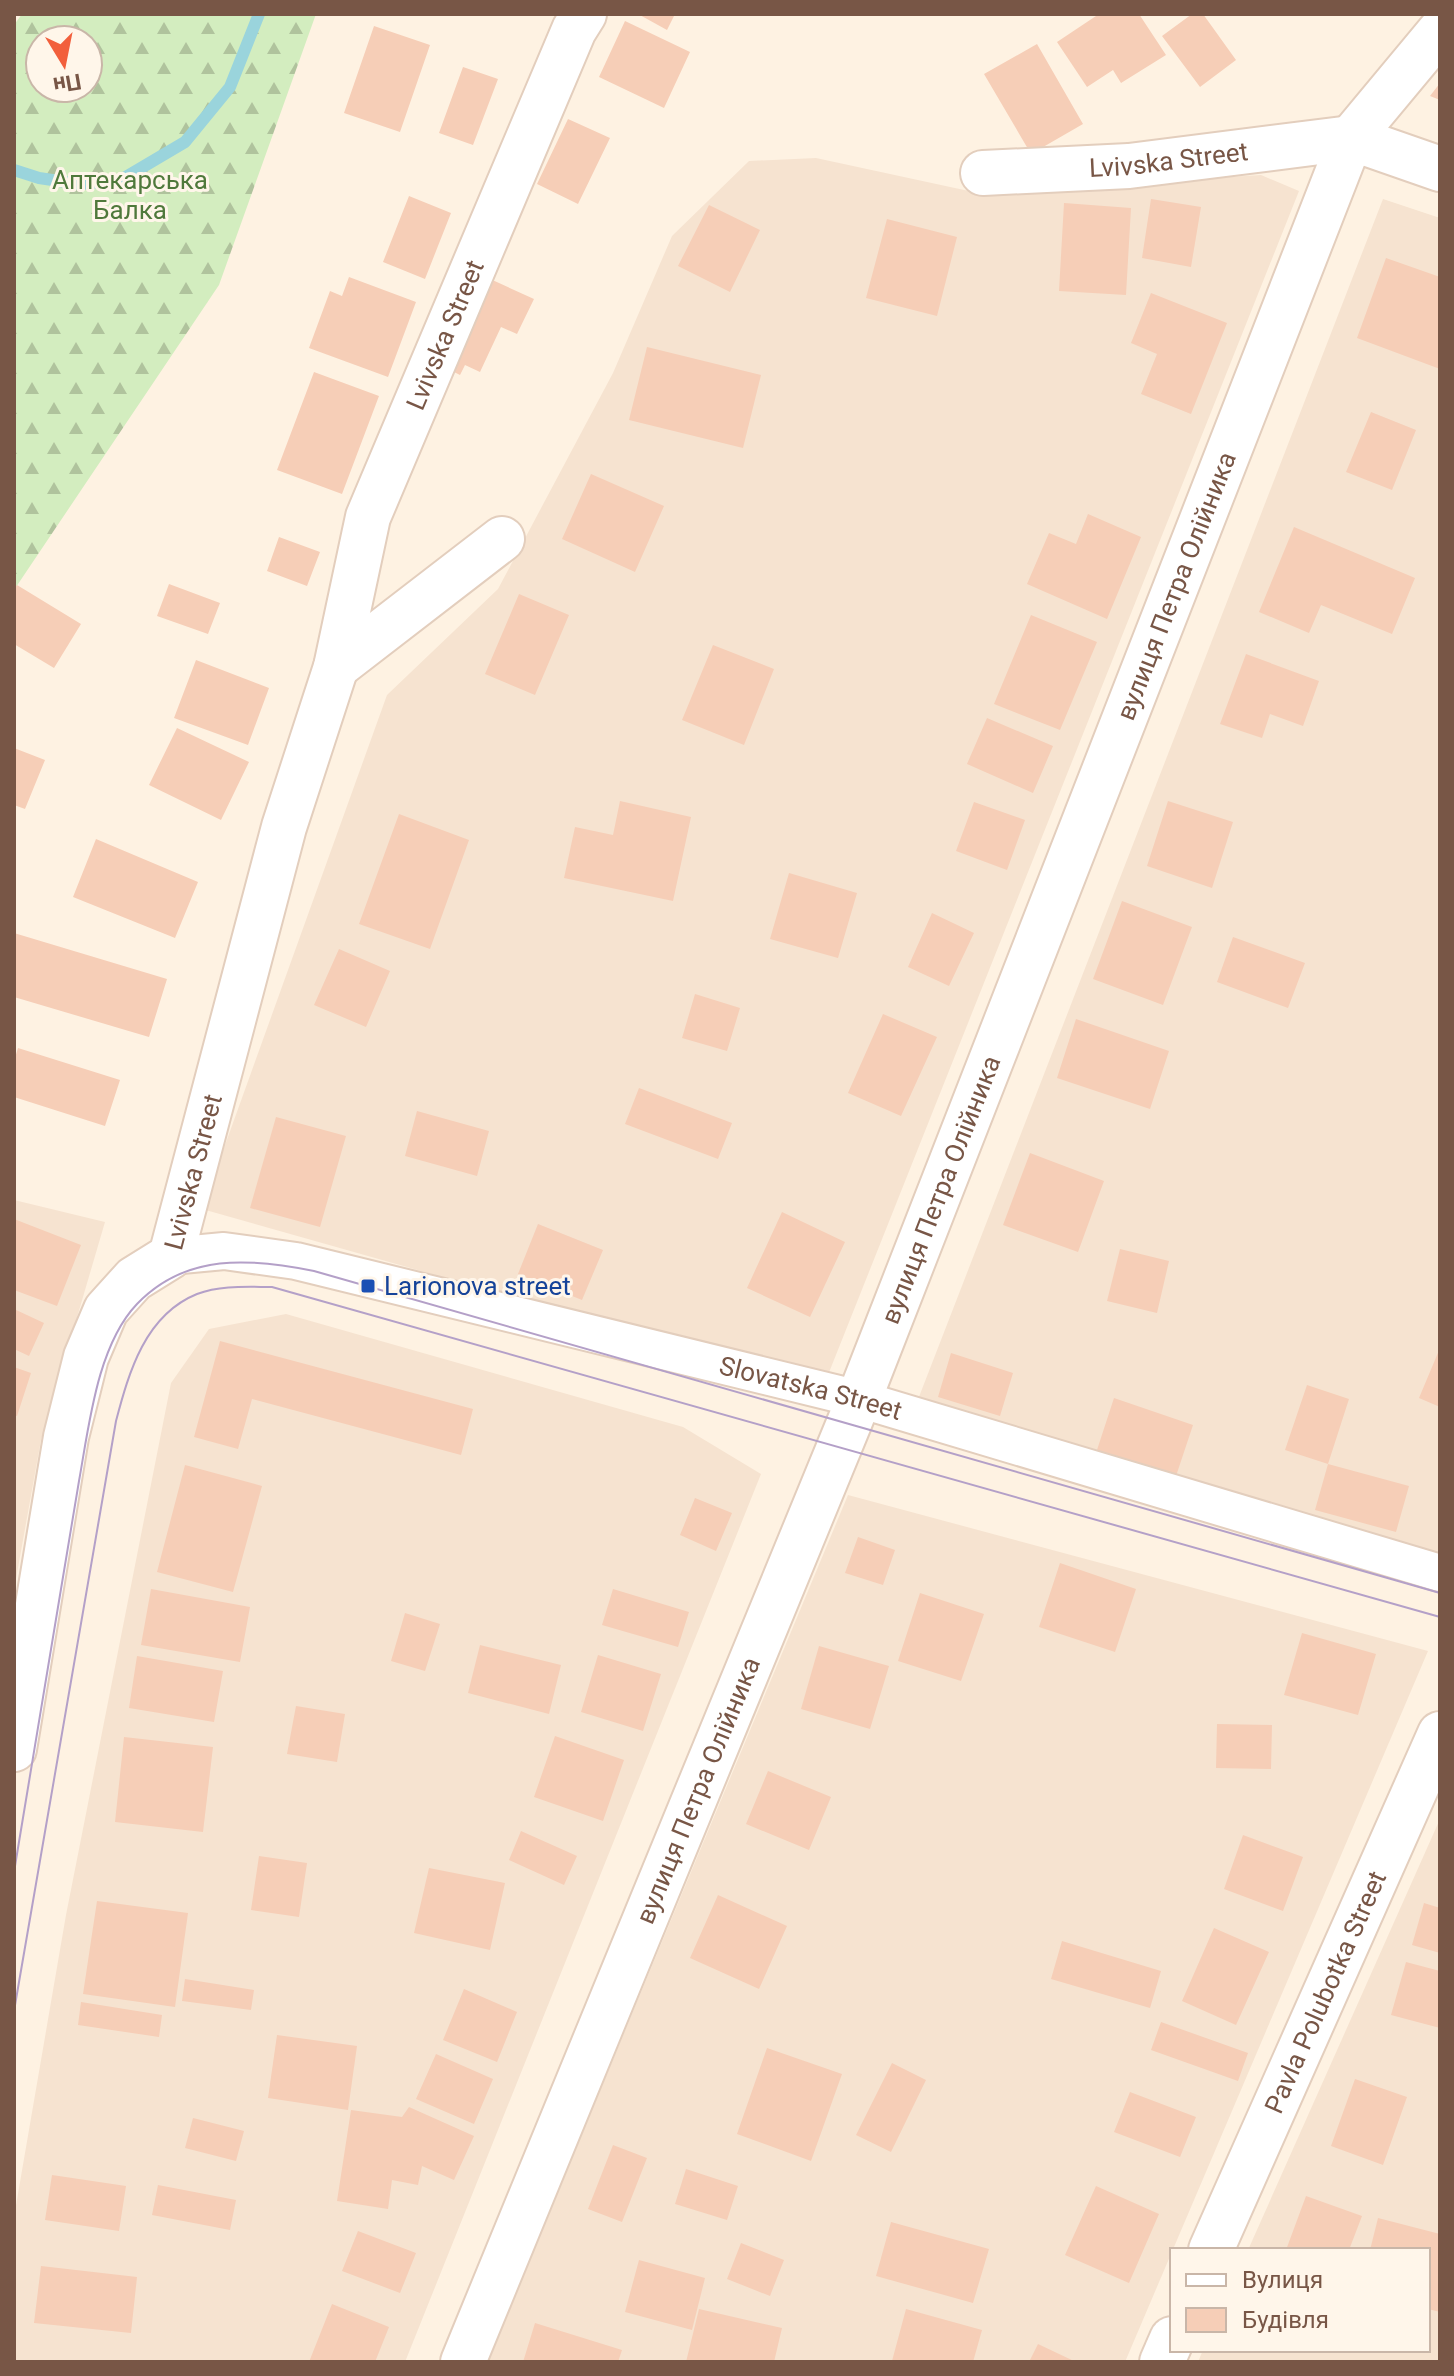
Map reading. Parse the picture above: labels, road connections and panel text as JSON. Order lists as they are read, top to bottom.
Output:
{
  "streets": {
    "street": [
      "Lvivska Street",
      "вулиця Петра Олійника",
      "Slovatska Street",
      "Pavla Polubotka Street"
    ]
  },
  "crossings": [
    ["Lvivska Street", "вулиця Петра Олійника"],
    ["Lvivska Street", "Slovatska Street"],
    ["вулиця Петра Олійника", "Slovatska Street"]
  ],
  "parks": ["Аптекарська Балка"],
  "places": {
    "transit": ["Larionova street"]
  },
  "legend": ["Вулиця", "Будівля"],
  "north": "bottom"
}
